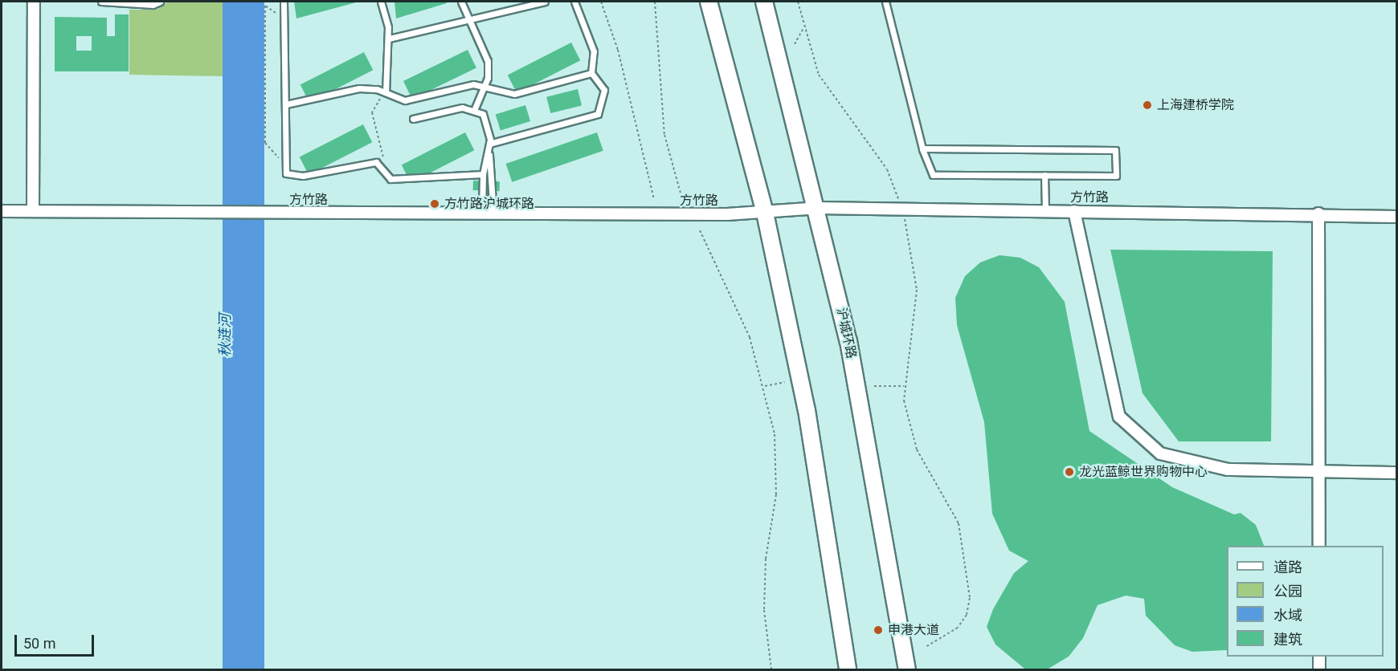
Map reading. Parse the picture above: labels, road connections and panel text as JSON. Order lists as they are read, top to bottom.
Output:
{
  "streets": {
    "main road": ["沪城环路"],
    "street": ["方竹路"]
  },
  "crossings": [
    ["方竹路", "沪城环路"]
  ],
  "water": ["秋涟河"],
  "places": [
    "上海建桥学院",
    "方竹路沪城环路",
    "龙光蓝鲸世界购物中心",
    "申港大道"
  ],
  "legend": [
    "道路",
    "公园",
    "水域",
    "建筑"
  ],
  "scale_bar": "50 m"
}
